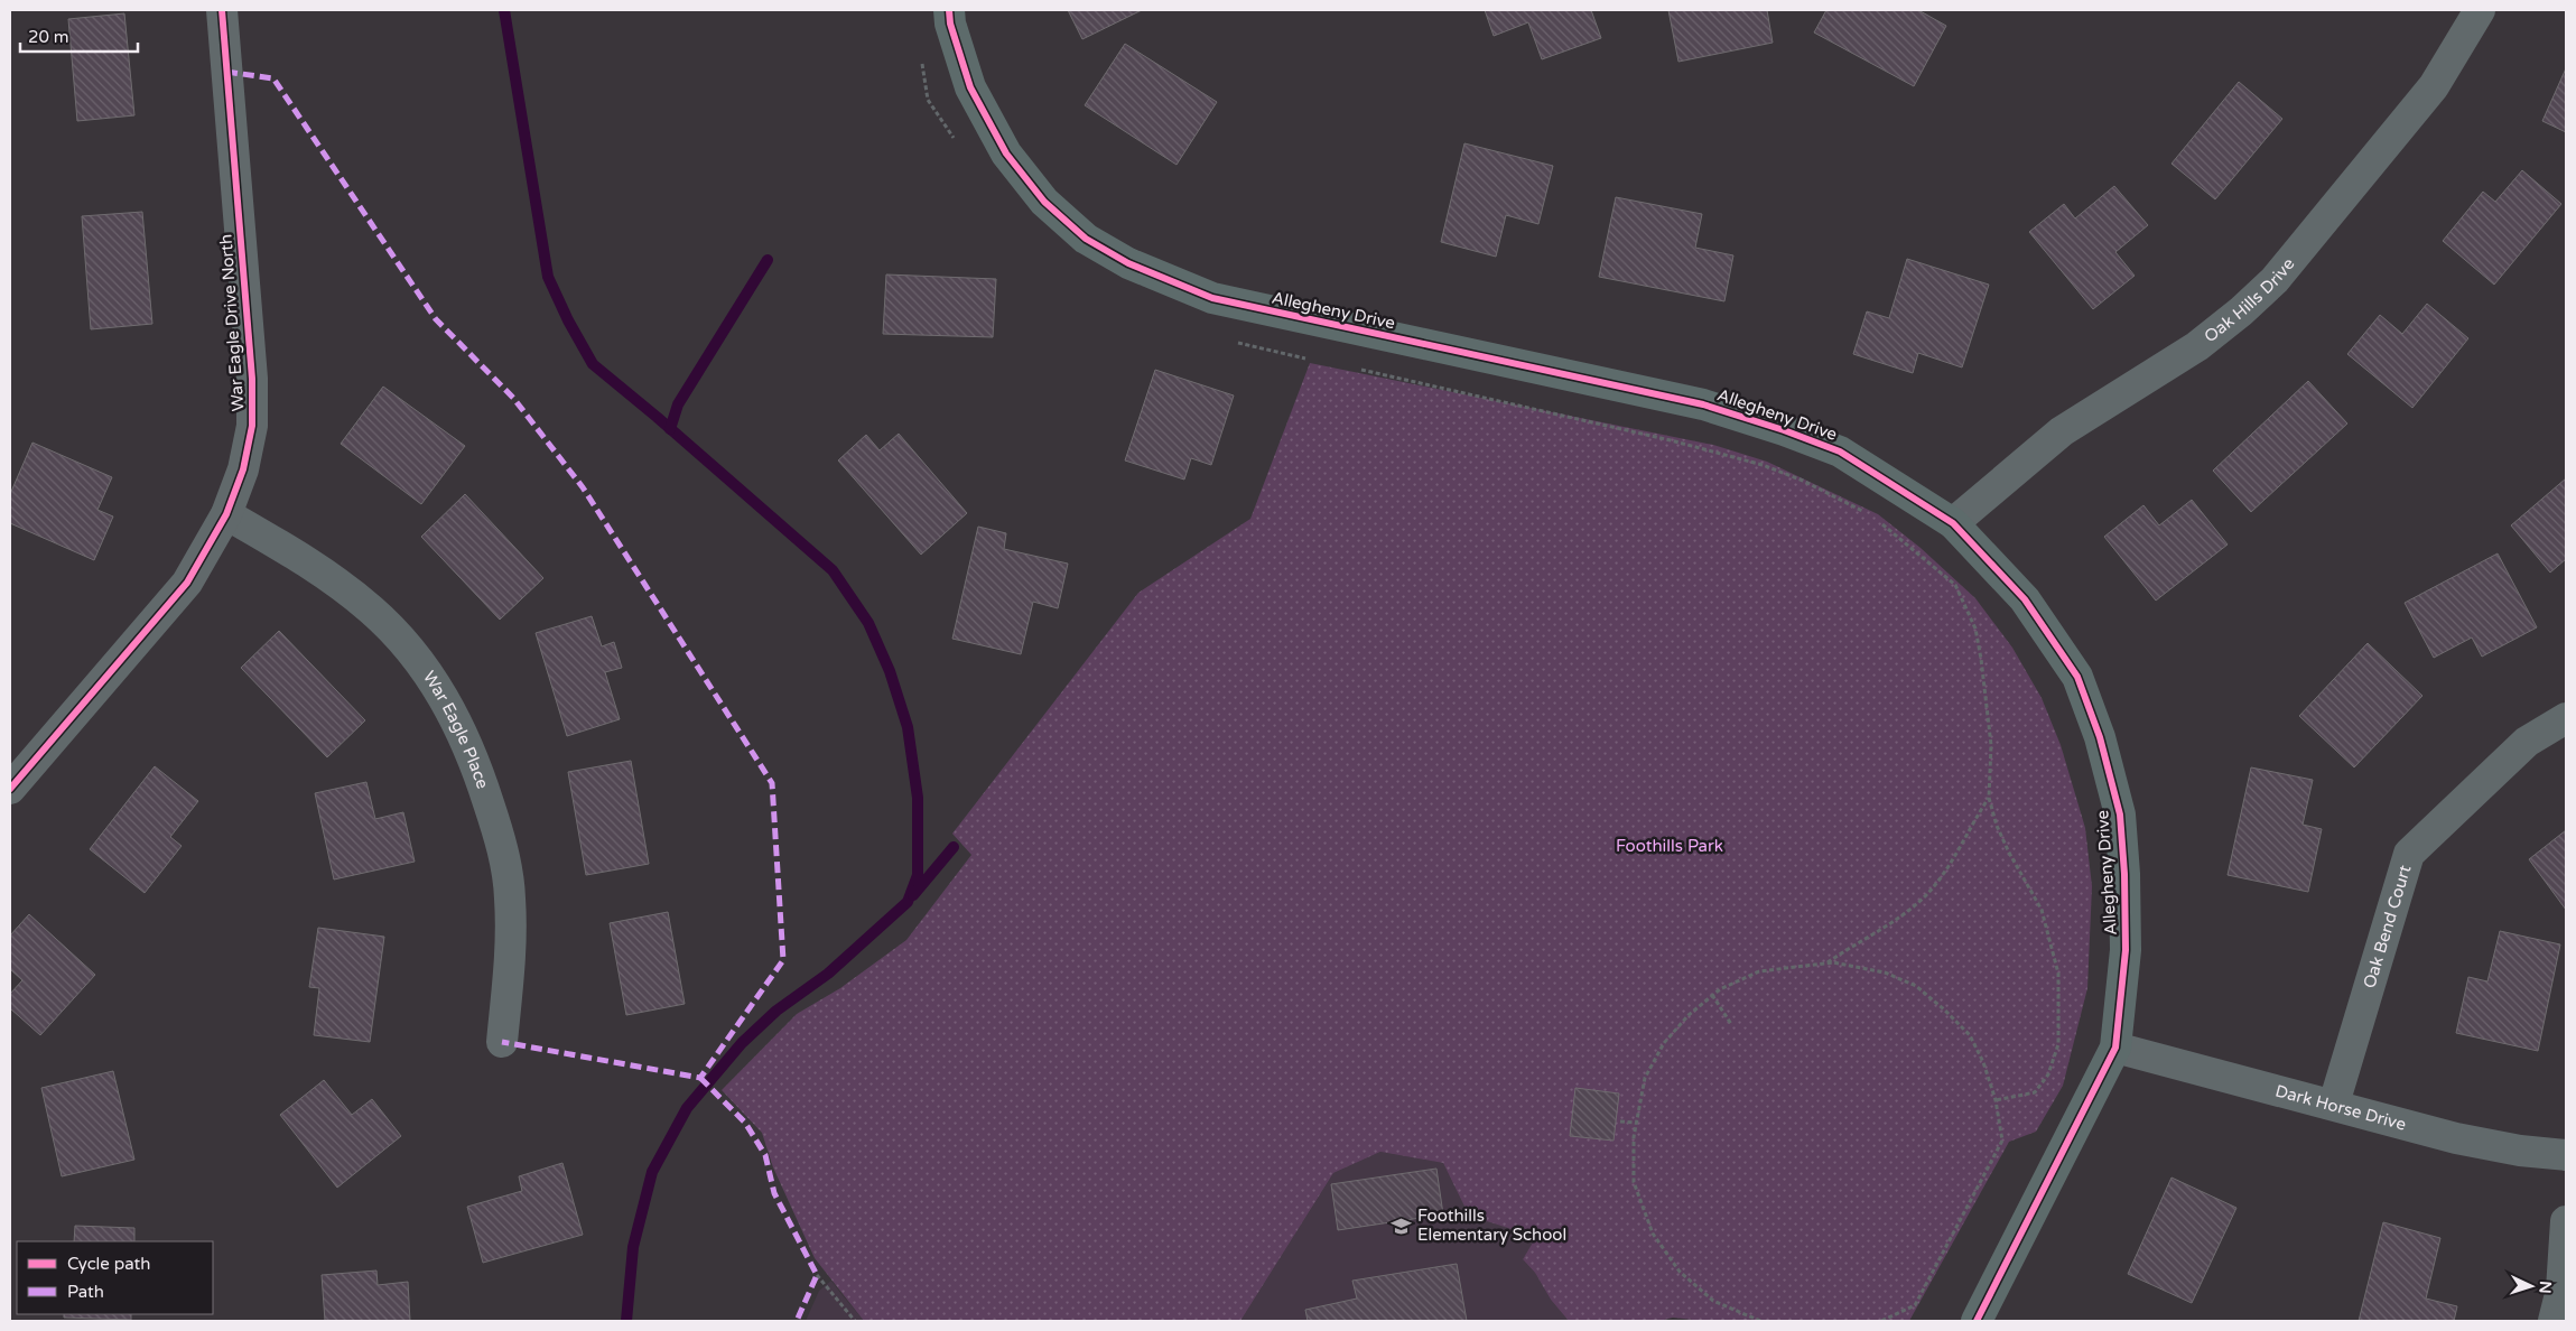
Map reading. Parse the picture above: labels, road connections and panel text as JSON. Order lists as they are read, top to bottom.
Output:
{
  "streets": {
    "street": [
      "Oak Hills Drive",
      "Allegheny Drive",
      "War Eagle Drive North",
      "War Eagle Place",
      "Oak Bend Court",
      "Dark Horse Drive"
    ]
  },
  "crossings": [
    ["Oak Hills Drive", "Allegheny Drive"],
    ["Allegheny Drive", "Dark Horse Drive"],
    ["War Eagle Drive North", "War Eagle Place"],
    ["Oak Bend Court", "Dark Horse Drive"]
  ],
  "parks": ["Foothills Park"],
  "places": {
    "school or university": ["Foothills Elementary School"]
  },
  "legend": ["Cycle path", "Path"],
  "scale_bar": "20 m",
  "north": "right"
}
